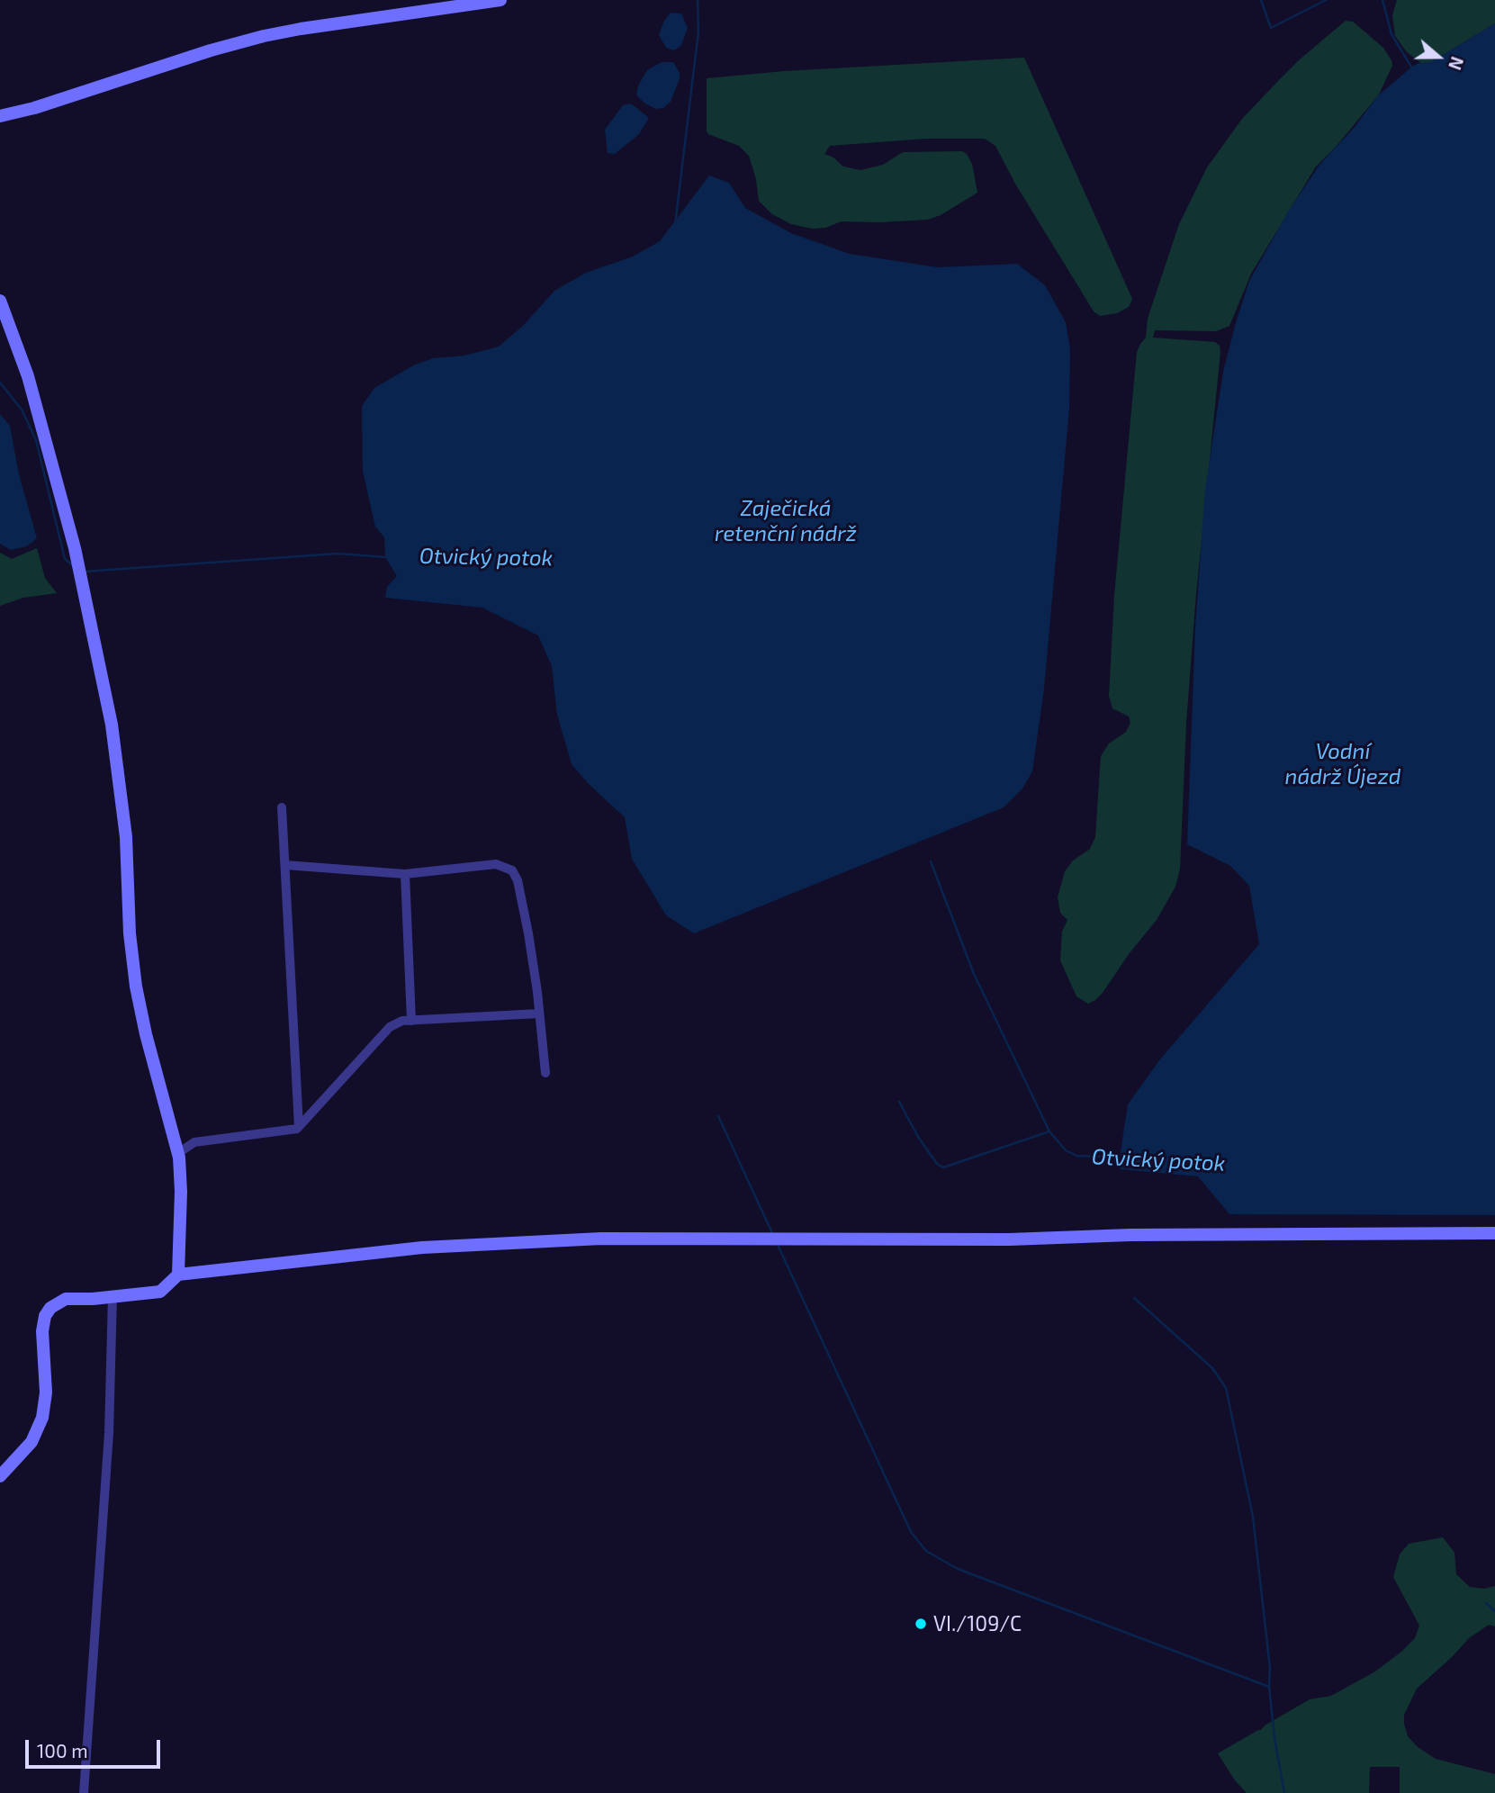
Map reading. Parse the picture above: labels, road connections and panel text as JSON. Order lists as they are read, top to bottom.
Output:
{
  "water": ["Zaječická retenční nádrž", "Otvický potok", "Vodní nádrž Újezd"],
  "places": ["VI./109/C"],
  "scale_bar": "100 m",
  "north": "right"
}
